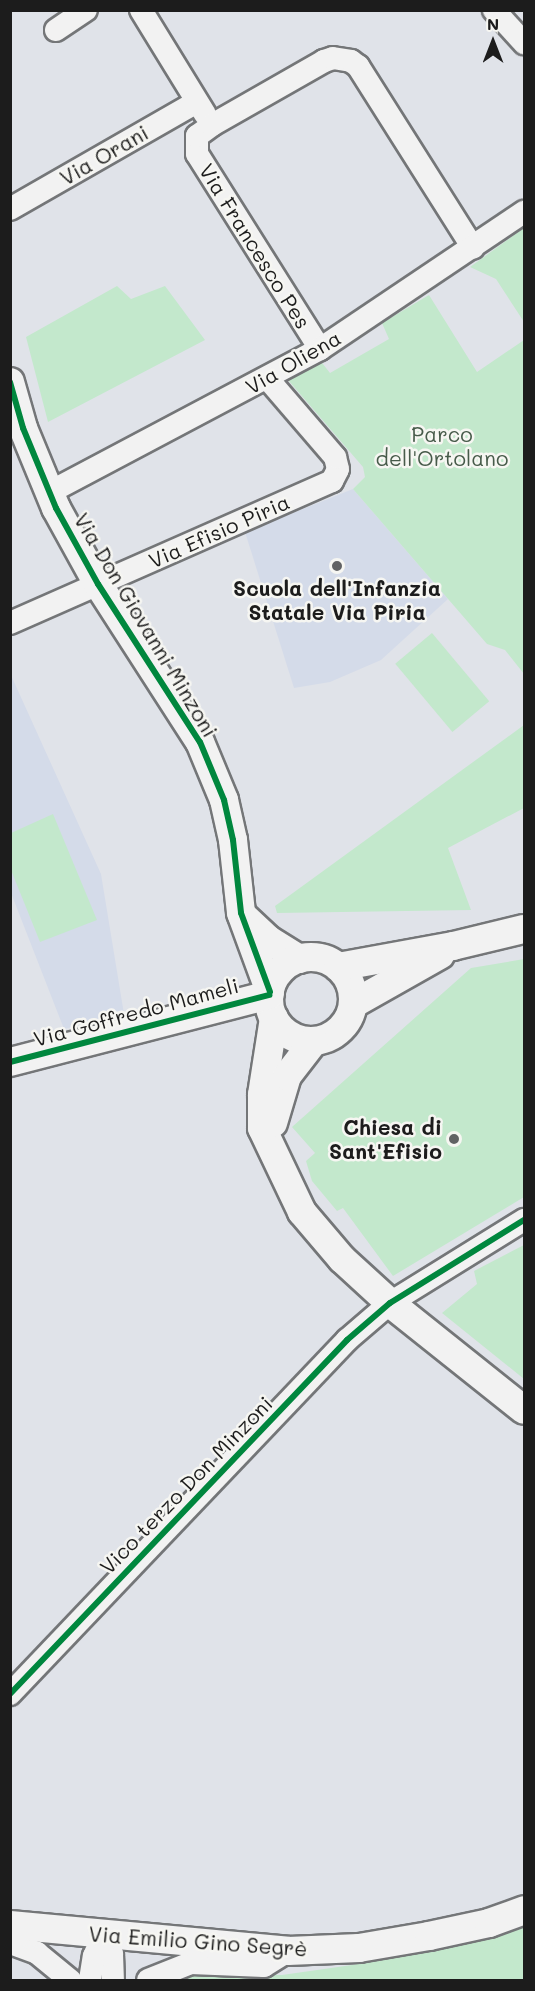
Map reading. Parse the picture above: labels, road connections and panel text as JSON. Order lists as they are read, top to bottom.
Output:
{
  "streets": {
    "street": [
      "Via Orani",
      "Via Francesco Pes",
      "Via Oliena",
      "Via Efisio Piria",
      "Via Don Giovanni Minzoni",
      "Via Goffredo Mameli",
      "Vico terzo Don Minzoni",
      "Via Emilio Gino Segrè"
    ]
  },
  "crossings": [
    ["Via Francesco Pes", "Via Oliena"],
    ["Via Oliena", "Via Efisio Piria"],
    ["Via Oliena", "Via Don Giovanni Minzoni"],
    ["Via Efisio Piria", "Via Don Giovanni Minzoni"],
    ["Via Don Giovanni Minzoni", "Via Goffredo Mameli"],
    ["Via Don Giovanni Minzoni", "Vico terzo Don Minzoni"]
  ],
  "parks": ["Parco dell'Ortolano"],
  "places": ["Scuola dell'Infanzia Statale Via Piria", "Chiesa di Sant'Efisio"],
  "north": "top"
}
